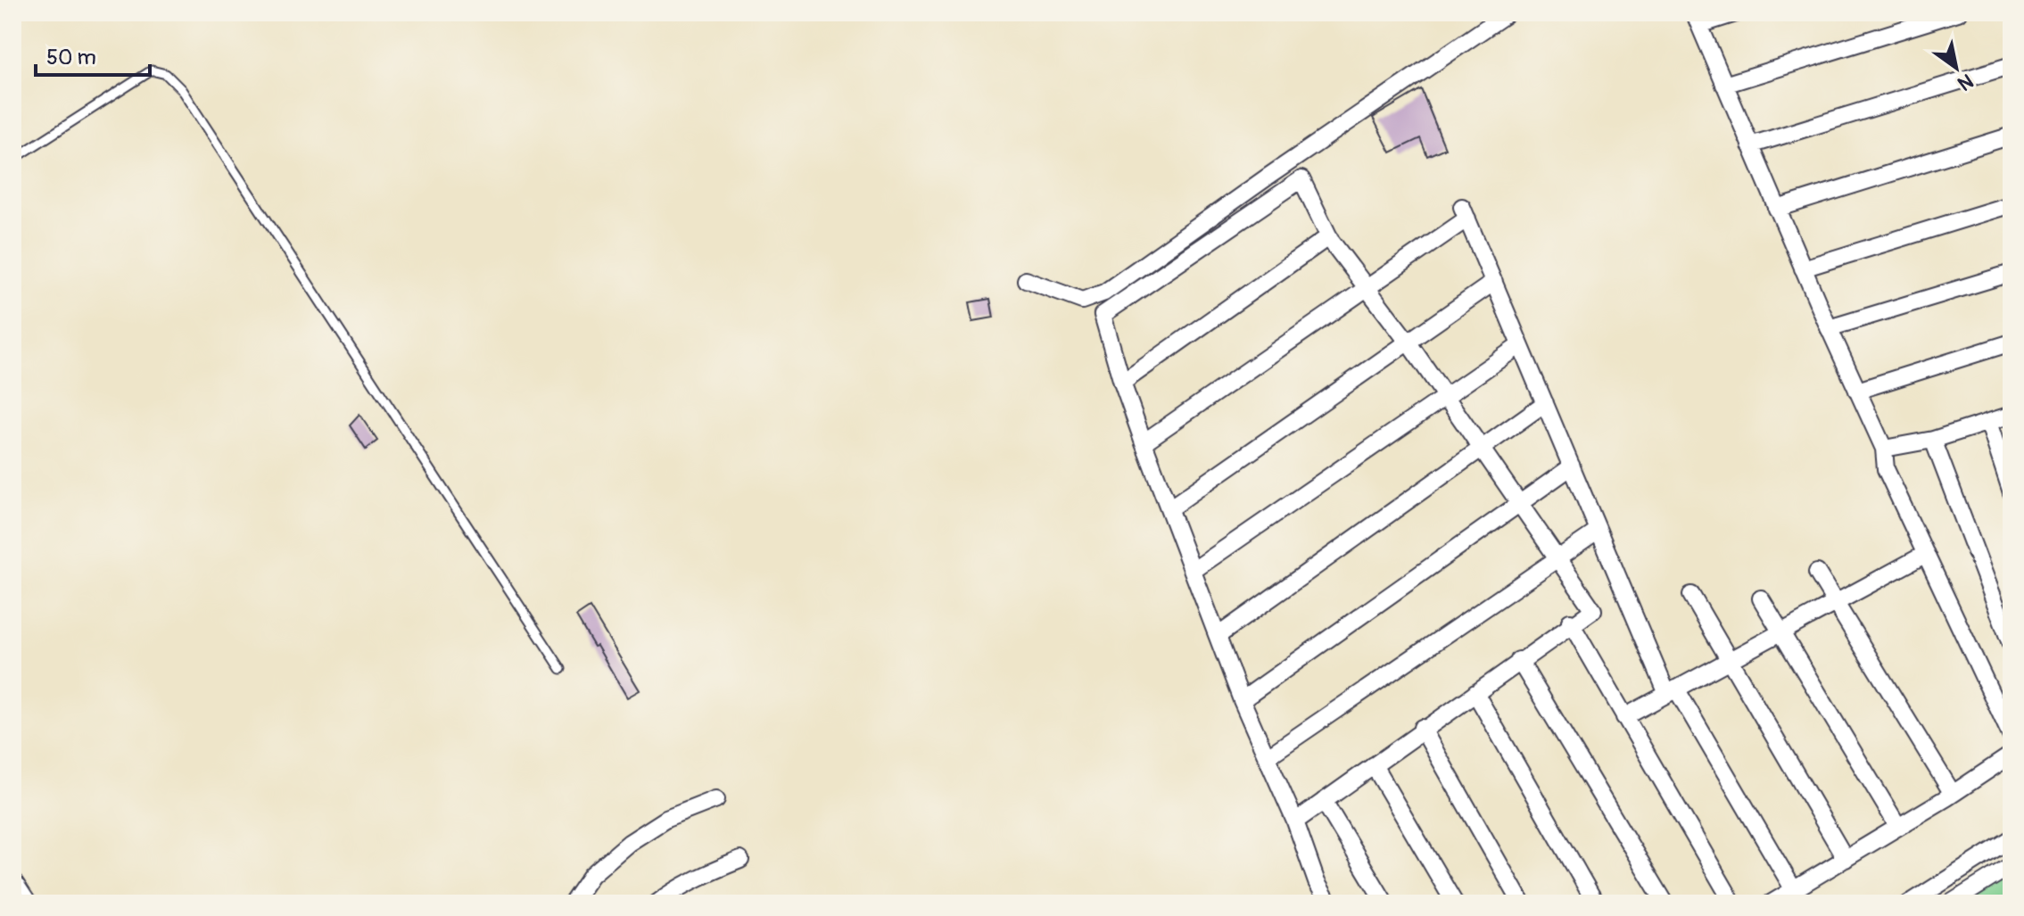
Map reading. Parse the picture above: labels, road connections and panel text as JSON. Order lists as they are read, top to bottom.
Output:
{
  "scale_bar": "50 m",
  "north": "bottom right"
}
